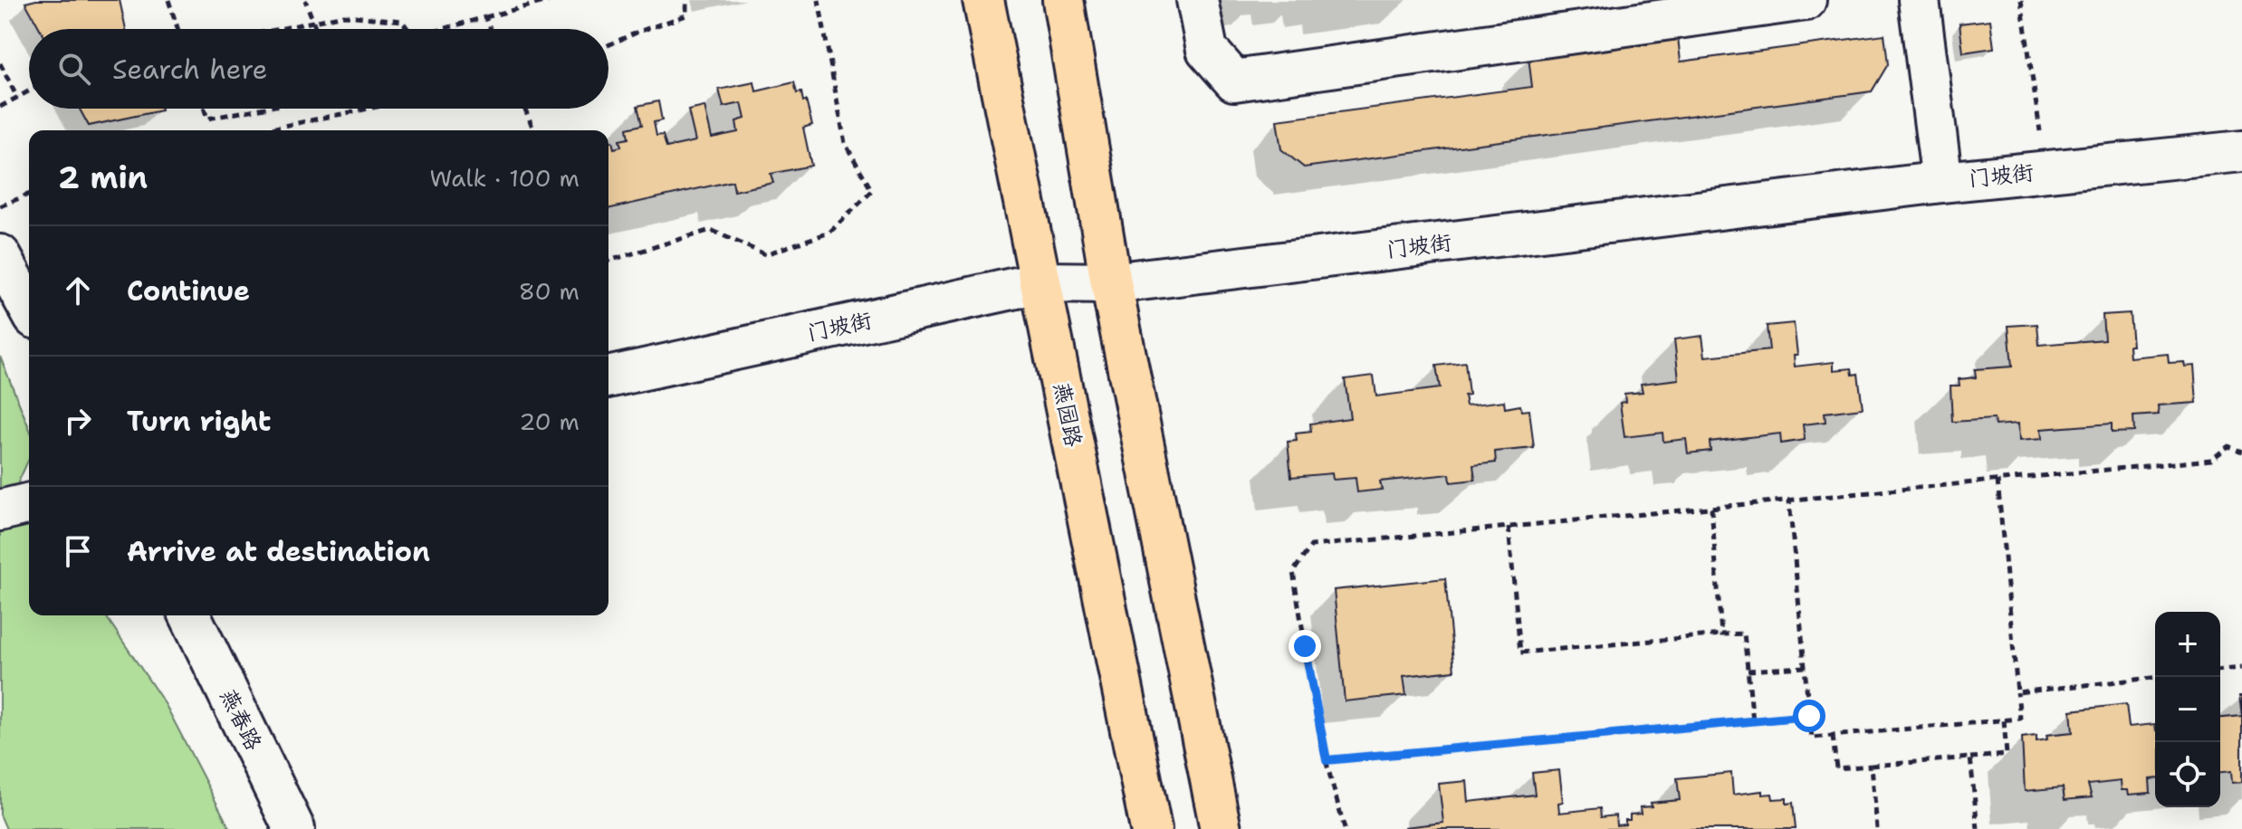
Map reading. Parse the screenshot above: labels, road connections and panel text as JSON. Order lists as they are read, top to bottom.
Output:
{
  "streets": {
    "main road": ["燕园路"],
    "street": ["门坡街", "燕春路"]
  },
  "crossings": [
    ["门坡街", "燕园路"]
  ],
  "page": {
    "search": "Search here",
    "heading": ["2 min", "Walk · 100 m"],
    "list": [
      ["Continue", "80 m"],
      ["Turn right", "20 m"],
      "Arrive at destination"
    ],
    "map_buttons": ["+", "−"]
  }
}
